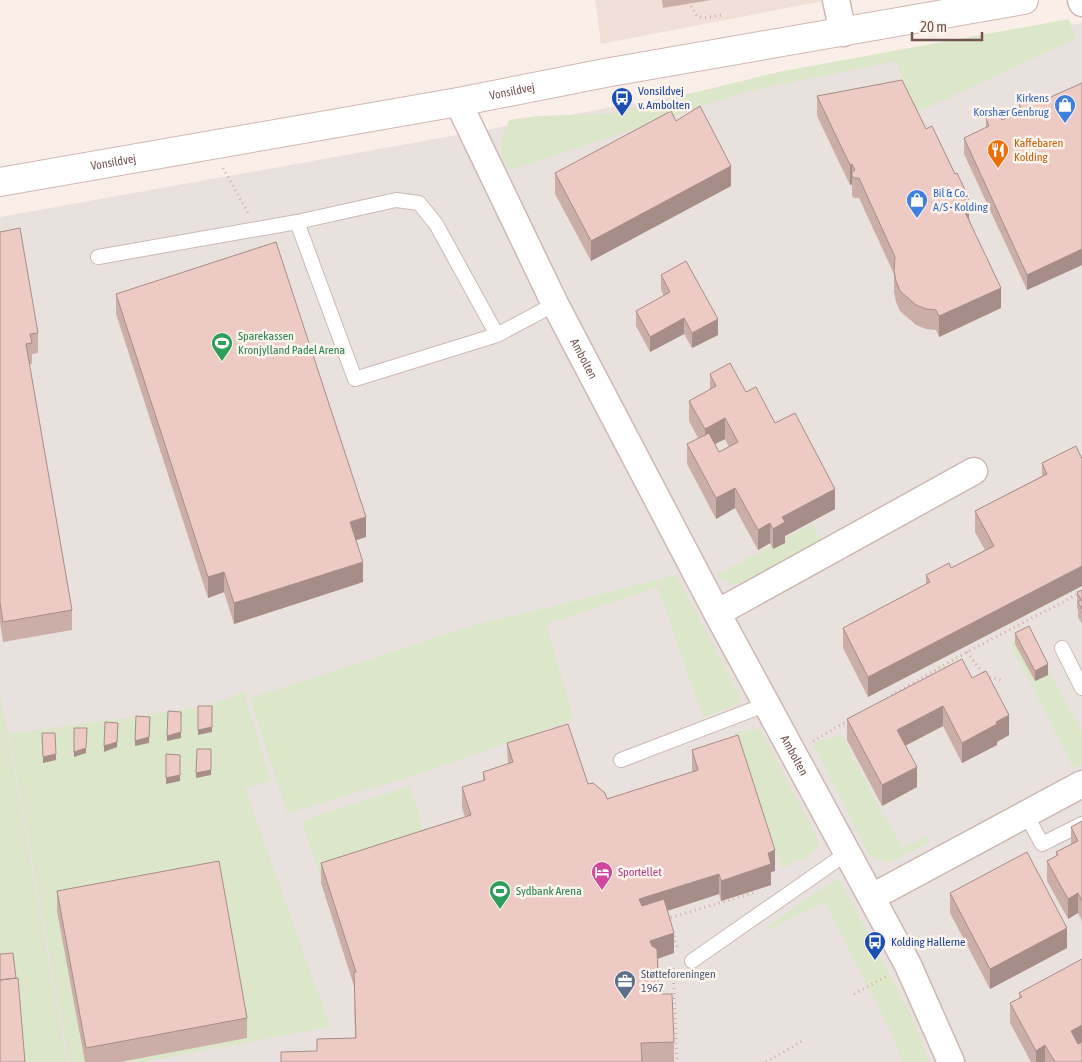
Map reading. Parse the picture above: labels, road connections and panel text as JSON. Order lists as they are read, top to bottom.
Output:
{
  "streets": {
    "main road": ["Vonsildvej"],
    "street": ["Ambolten"]
  },
  "crossings": [
    ["Vonsildvej", "Ambolten"]
  ],
  "places": {
    "bus stop": ["Vonsildvej v. Ambolten", "Kolding Hallerne"],
    "shop": ["Kirkens Korshær Genbrug", "Bil & Co. A/S - Kolding"],
    "restaurant": ["Kaffebaren Kolding"],
    "sports": ["Sparekassen Kronjylland Padel Arena", "Sydbank Arena"],
    "hotel": ["Sportellet"],
    "office": ["Støtteforeningen 1967"]
  },
  "scale_bar": "20 m"
}
